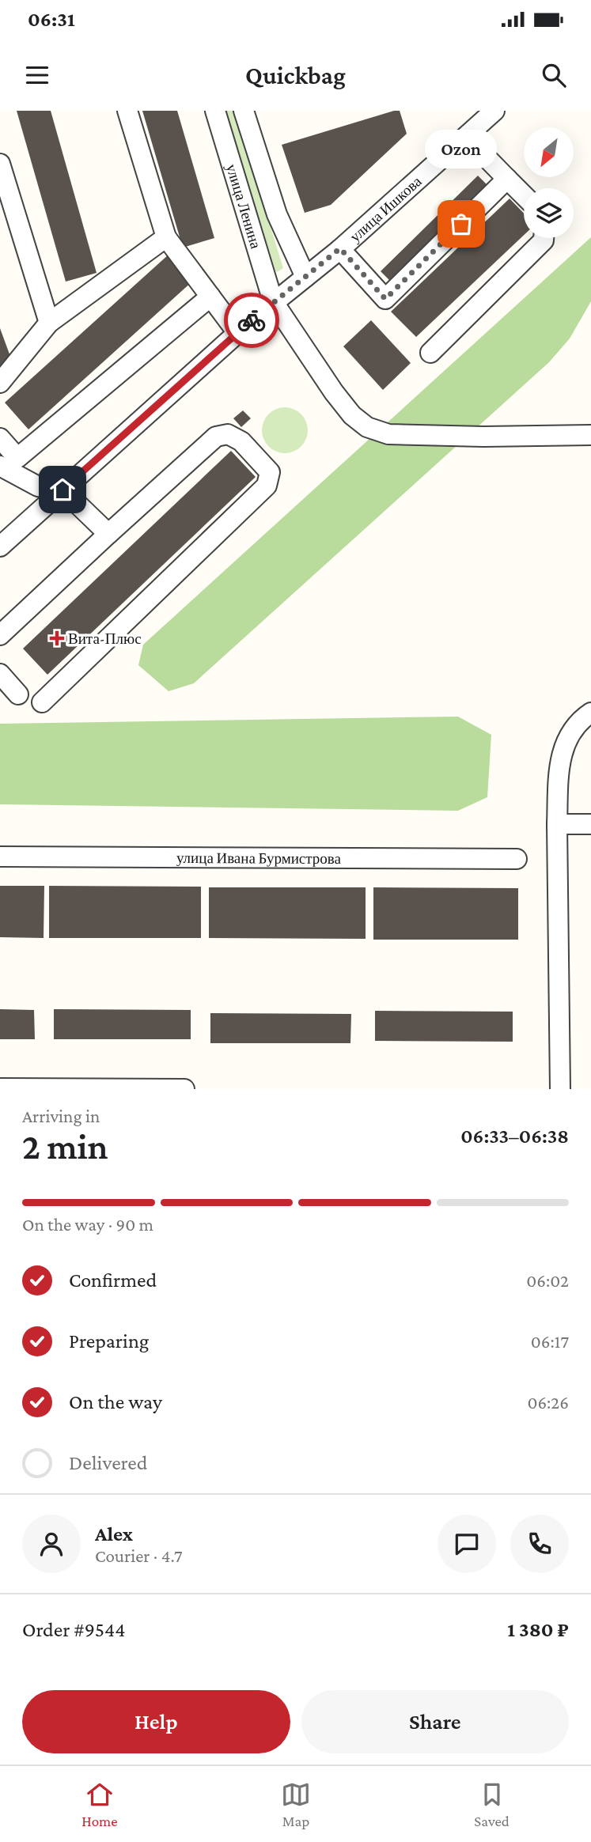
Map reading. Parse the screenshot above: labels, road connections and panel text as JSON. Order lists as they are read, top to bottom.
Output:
{
  "streets": {
    "street": ["улица Ленина", "улица Ишкова", "улица Ивана Бурмистрова"]
  },
  "crossings": [
    ["улица Ленина", "улица Ишкова"]
  ],
  "places": {
    "other": ["Ozon"],
    "health": ["Вита-Плюс"]
  },
  "north": "bottom left",
  "page": {
    "status": "06:31",
    "header": "Quickbag",
    "bubble": "Ozon",
    "heading": ["2 min", "Arriving in", "06:33–06:38"],
    "panel": [
      "Alex",
      "Courier · 4.7",
      "Order #9544",
      "1 380 ₽"
    ],
    "bar": "On the way · 90 m",
    "list": [
      ["Confirmed", "06:02"],
      ["Preparing", "06:17"],
      ["On the way", "06:26"],
      "Delivered"
    ],
    "buttons": ["Help", "Share"],
    "tabs": ["Home", "Map", "Saved"]
  }
}
